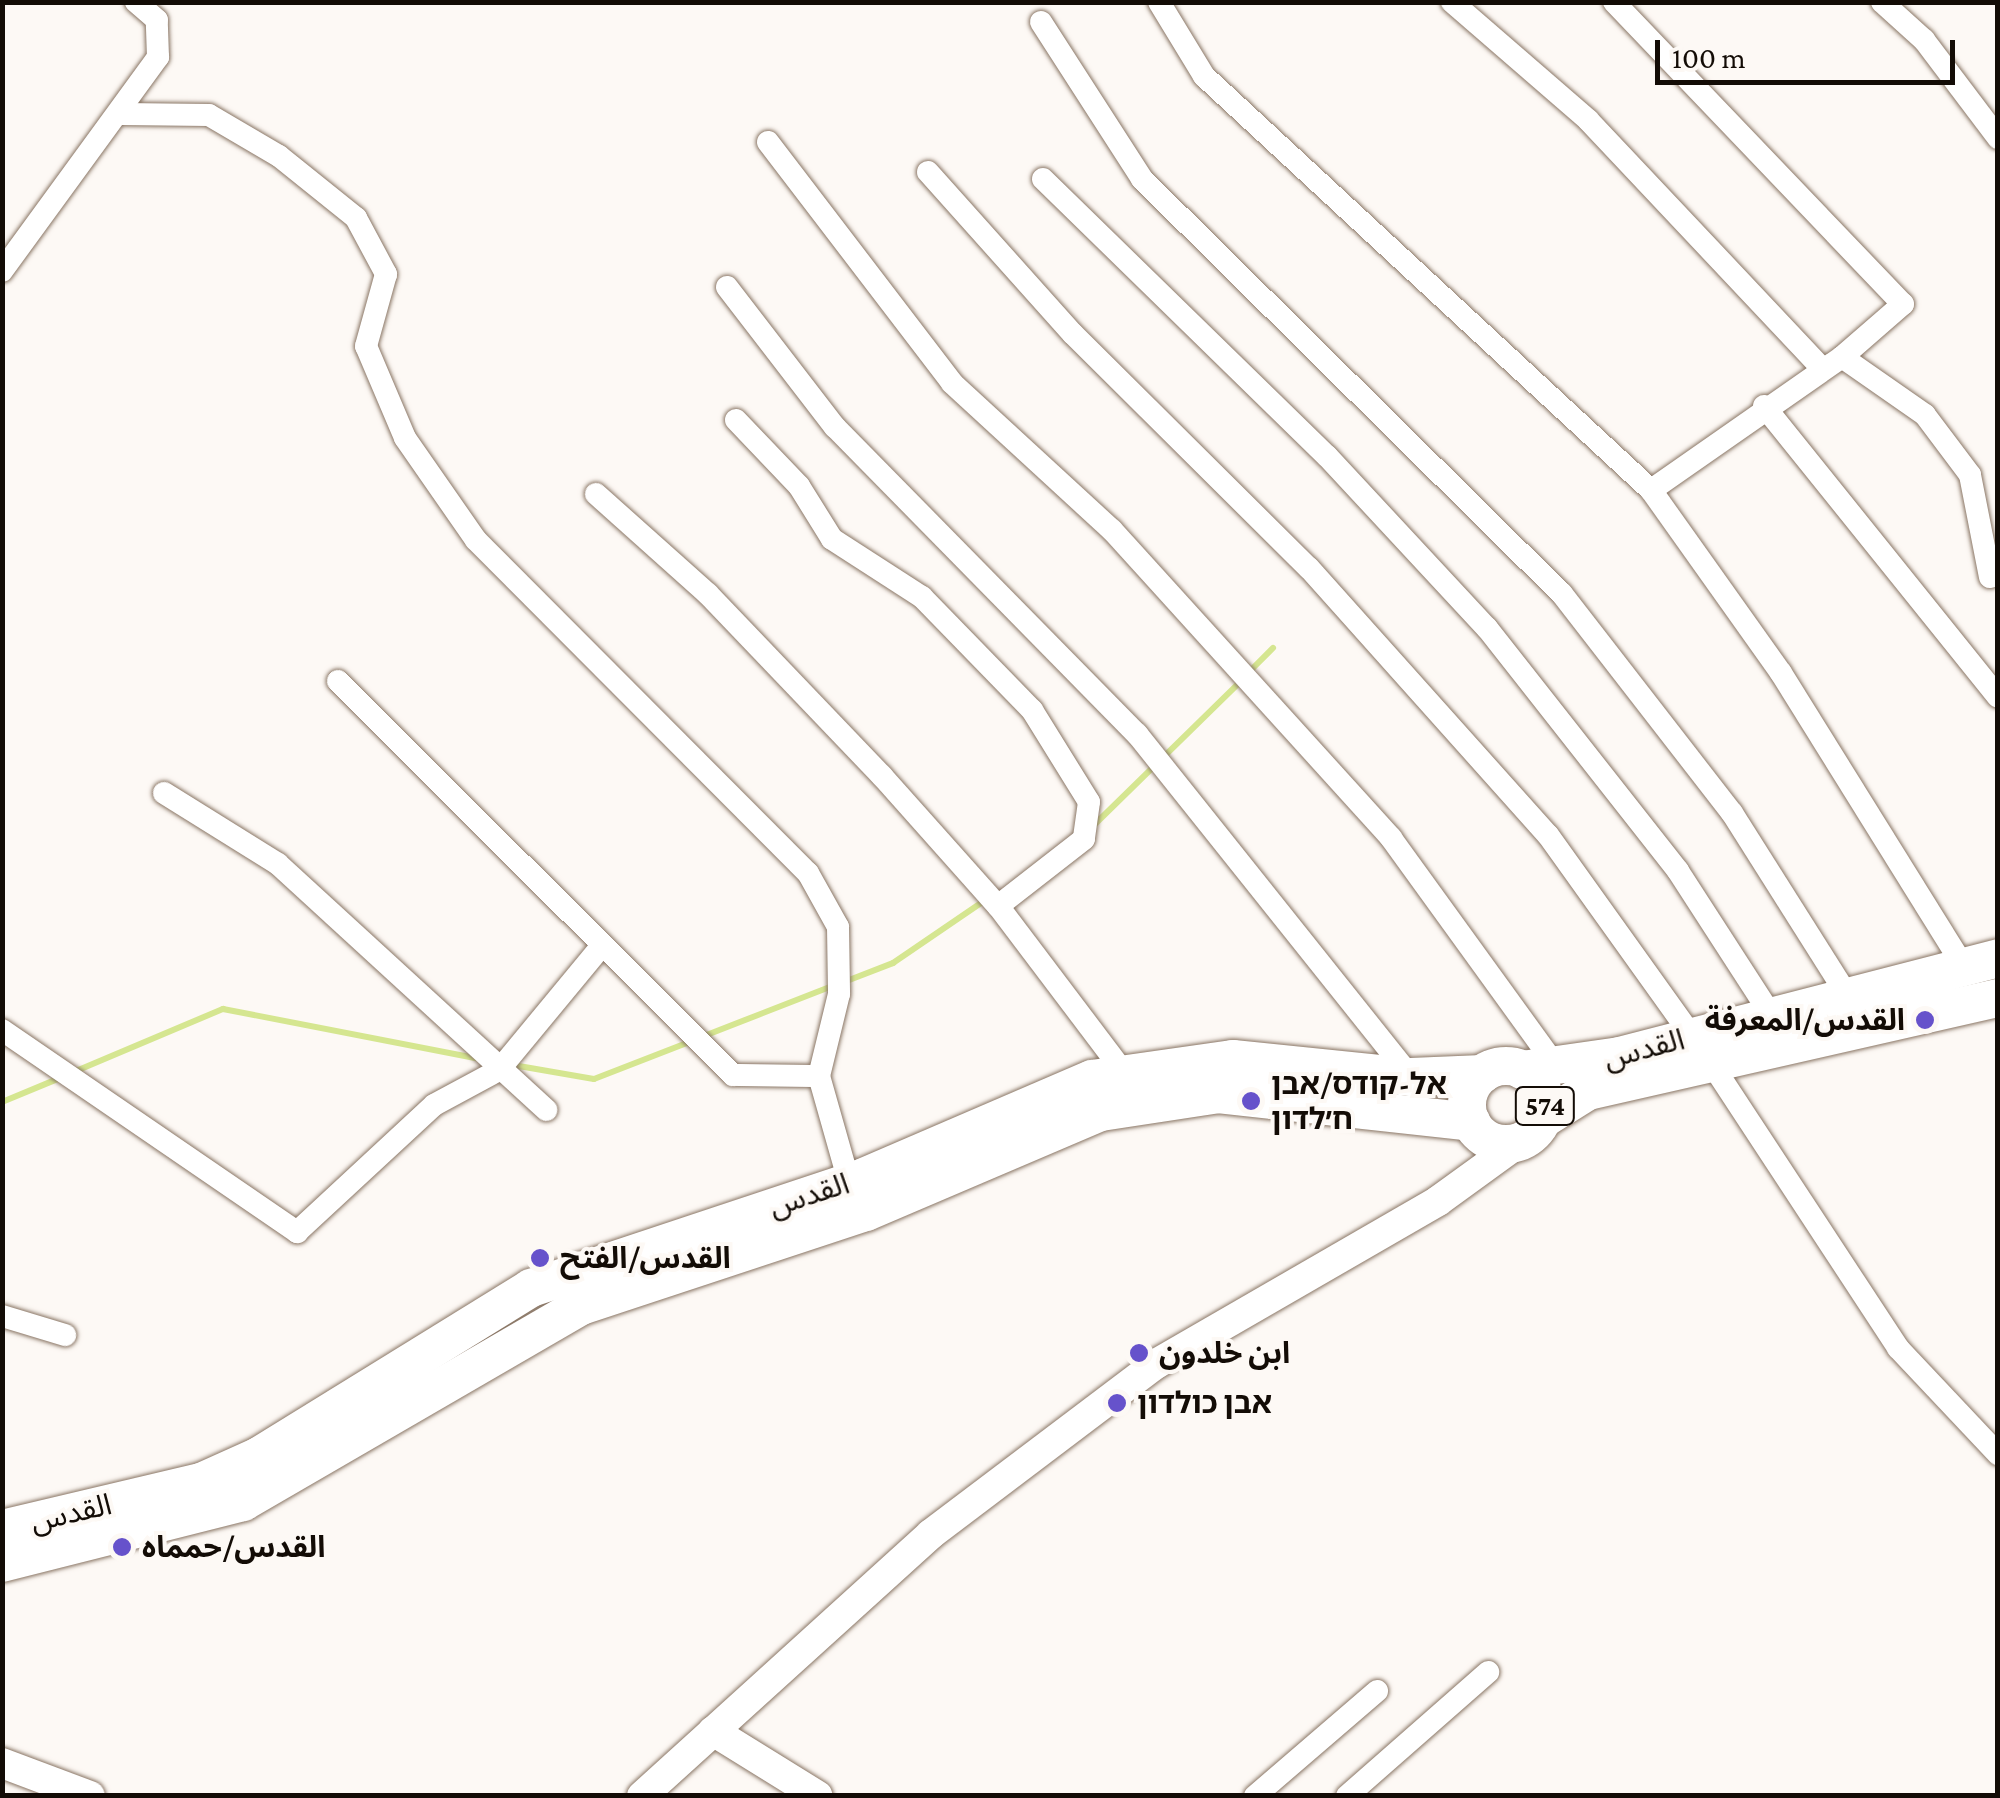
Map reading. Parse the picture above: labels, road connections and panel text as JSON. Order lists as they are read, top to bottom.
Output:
{
  "streets": {
    "main road": ["القدس", "574"]
  },
  "crossings": [
    ["القدس", "574"]
  ],
  "places": [
    "القدس/المعرفة",
    "אל-קודס/אבן ח׳לדון",
    "القدس/الفتح",
    "ابن خلدون",
    "אבן כולדון",
    "القدس/حمماه"
  ],
  "scale_bar": "100 m"
}
